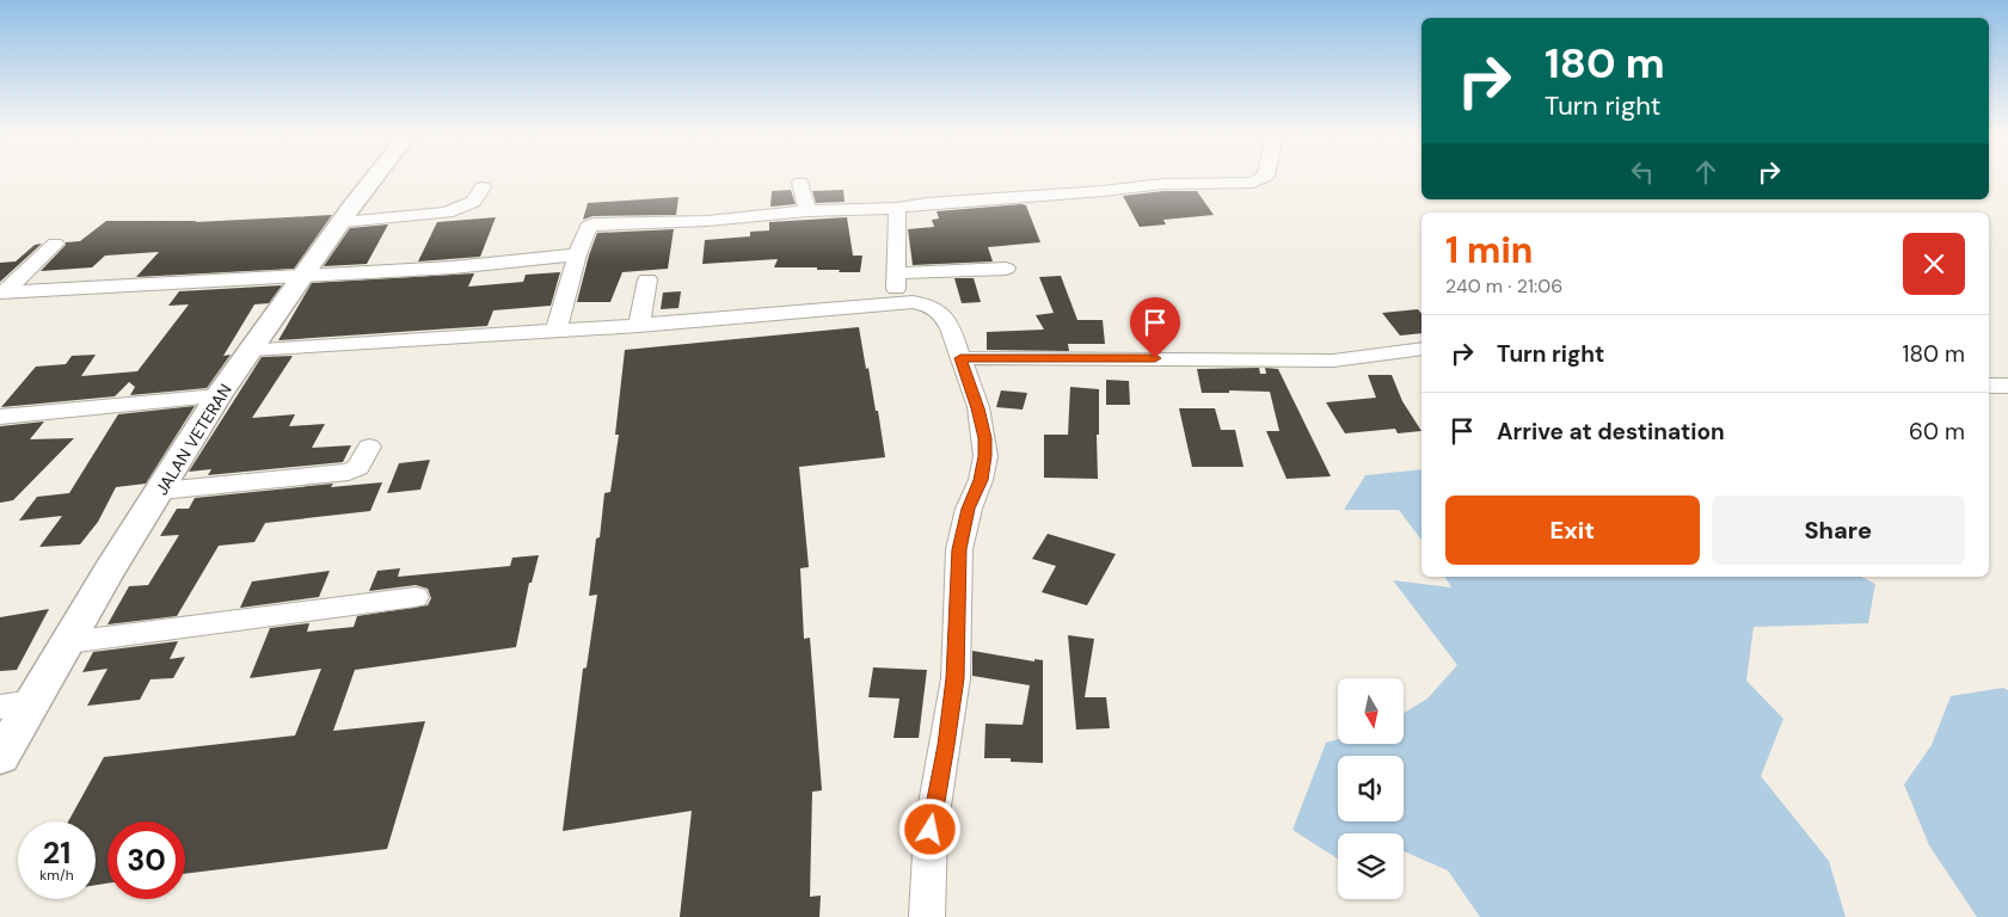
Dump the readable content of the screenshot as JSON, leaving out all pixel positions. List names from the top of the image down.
{
  "streets": {
    "main road": ["JALAN VETERAN"]
  },
  "north": "bottom",
  "page": {
    "turn": ["180 m", "Turn right"],
    "heading": ["1 min", "240 m · 21:06"],
    "list": [
      {
        "name": "Turn right",
        "value": "180 m"
      },
      {
        "name": "Arrive at destination",
        "value": "60 m"
      }
    ],
    "buttons": ["Exit", "Share"],
    "speed": "21 km/h",
    "limit": "30"
  }
}
